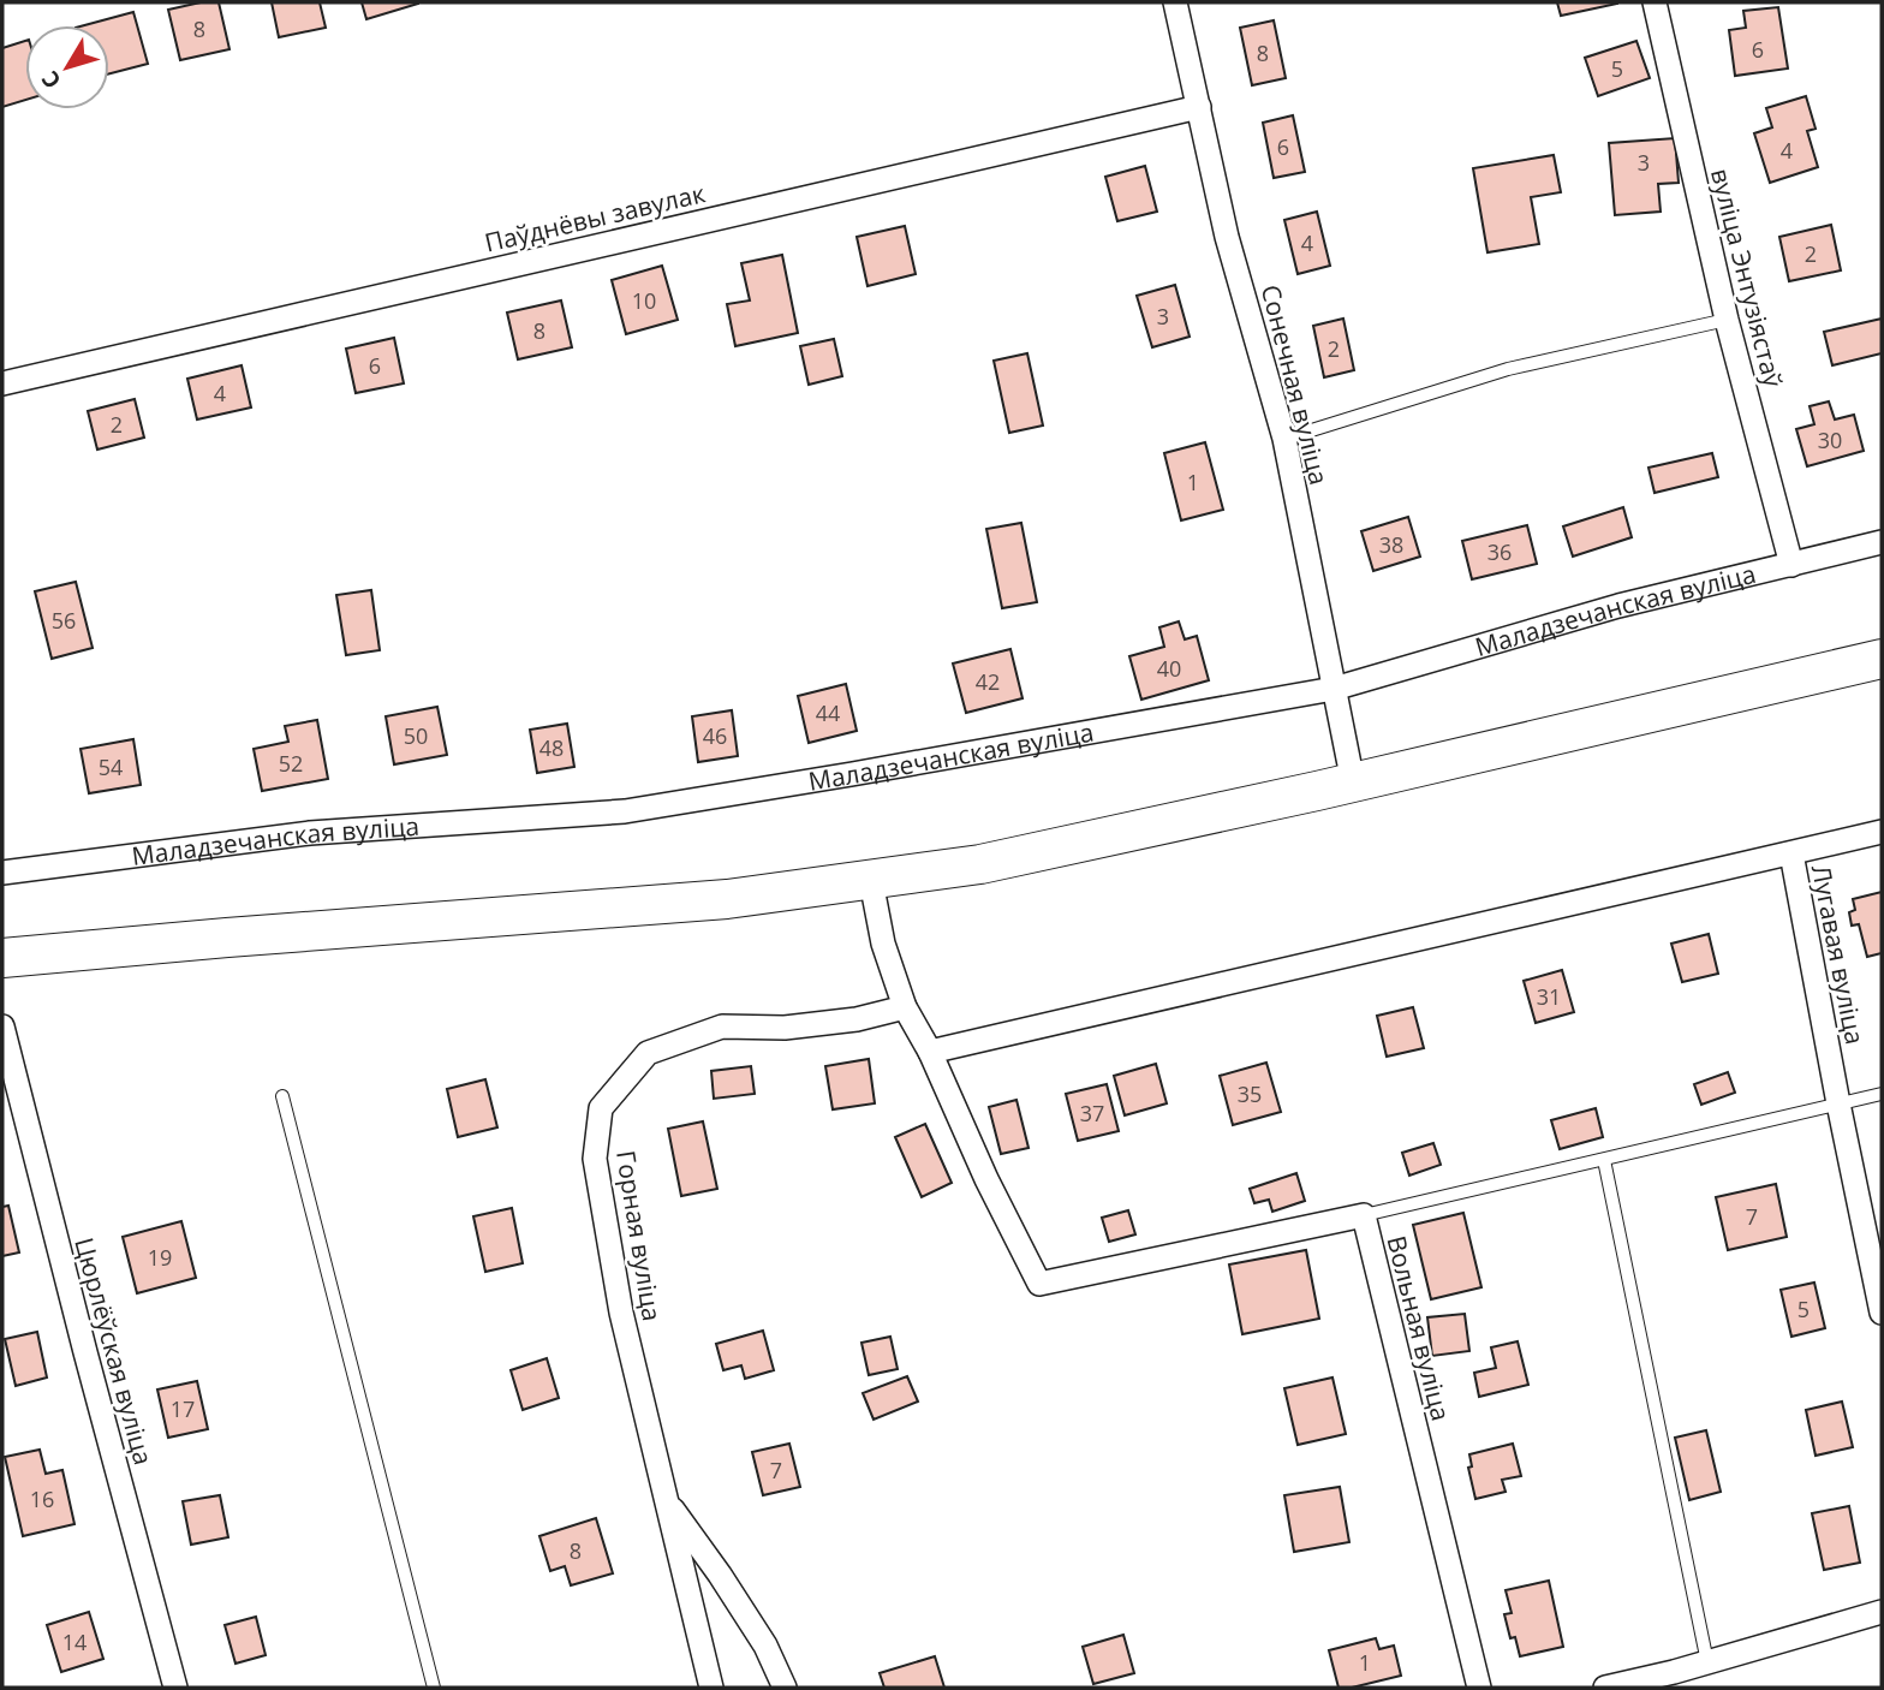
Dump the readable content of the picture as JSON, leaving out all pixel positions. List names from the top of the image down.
{
  "streets": {
    "street": [
      "Паўднёвы завулак",
      "вуліца Энтузіястаў",
      "Сонечная вуліца",
      "Маладзечанская вуліца",
      "Лугавая вуліца",
      "Горная вуліца",
      "Вольная вуліца",
      "Цюрлёўская вуліца"
    ]
  },
  "crossings": [
    ["Паўднёвы завулак", "Сонечная вуліца"],
    ["вуліца Энтузіястаў", "Маладзечанская вуліца"],
    ["Сонечная вуліца", "Маладзечанская вуліца"]
  ],
  "house_numbers": [
    "8",
    "6",
    "8",
    "5",
    "6",
    "4",
    "3",
    "4",
    "2",
    "10",
    "3",
    "8",
    "2",
    "6",
    "4",
    "2",
    "30",
    "1",
    "38",
    "36",
    "56",
    "40",
    "42",
    "44",
    "50",
    "46",
    "48",
    "52",
    "54",
    "31",
    "35",
    "37",
    "7",
    "19",
    "5",
    "17",
    "7",
    "16",
    "8",
    "14",
    "1"
  ],
  "north": "bottom left"
}
